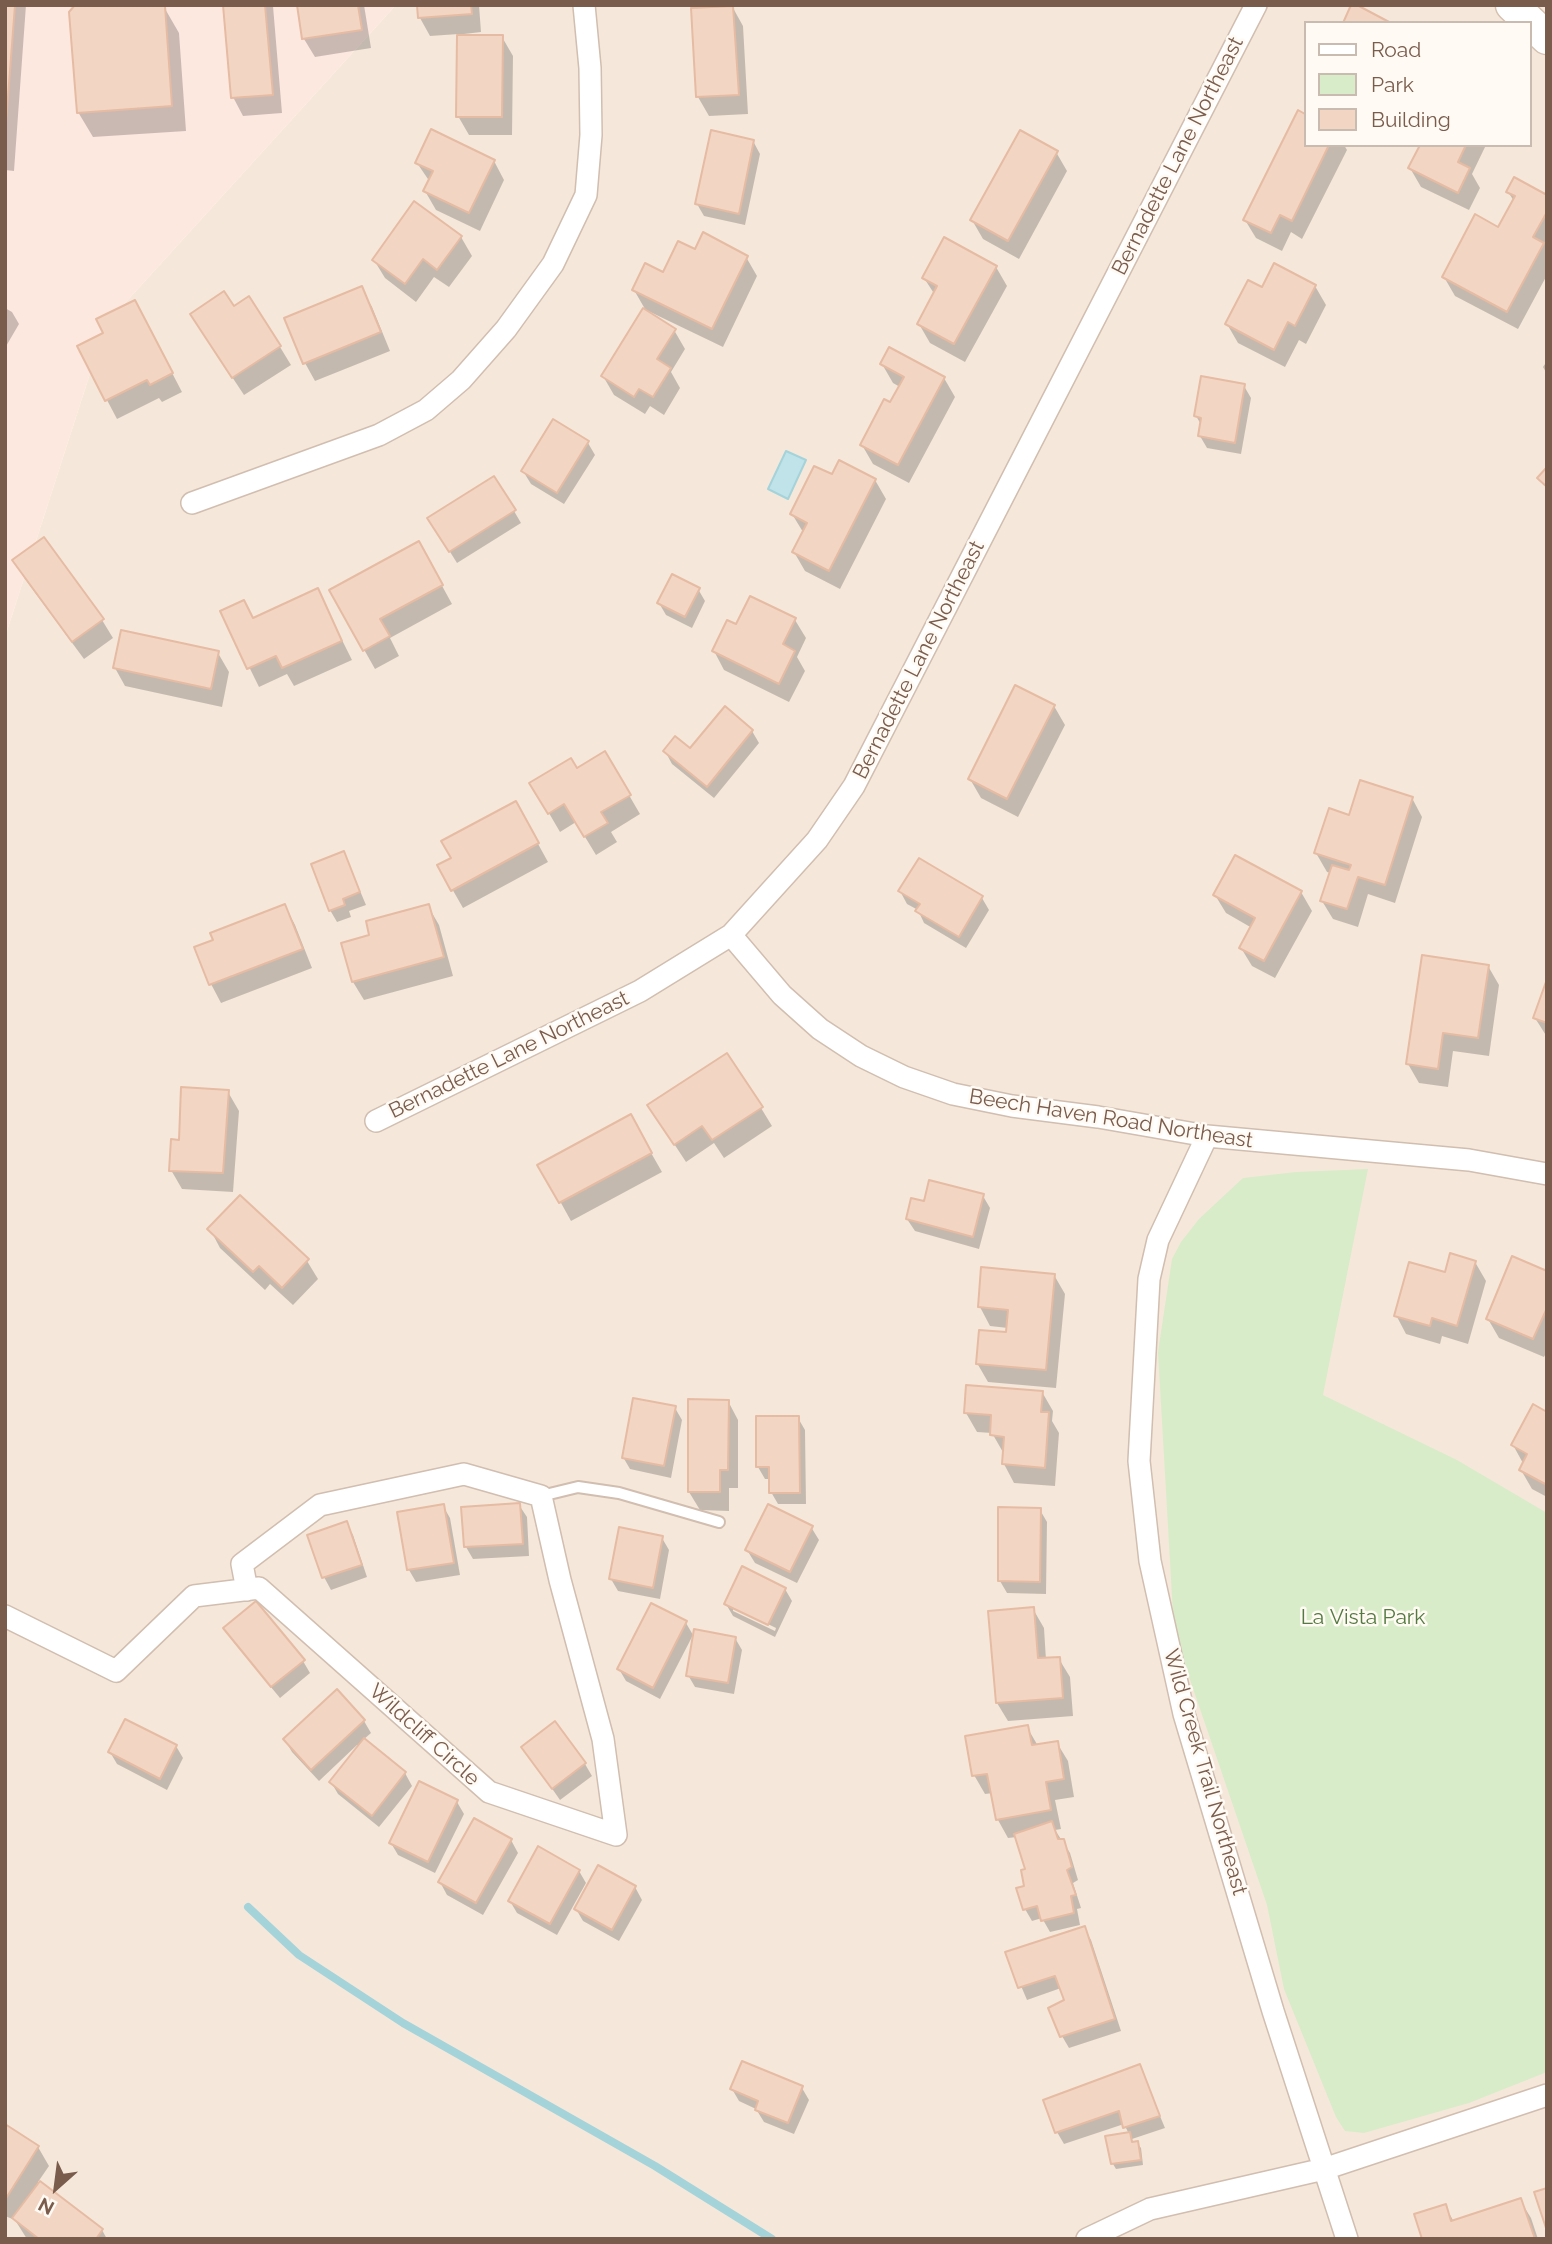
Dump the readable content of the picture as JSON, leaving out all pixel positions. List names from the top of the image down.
{
  "streets": {
    "street": [
      "Bernadette Lane Northeast",
      "Beech Haven Road Northeast",
      "Wildcliff Circle",
      "Wild Creek Trail Northeast"
    ]
  },
  "crossings": [
    ["Bernadette Lane Northeast", "Beech Haven Road Northeast"],
    ["Beech Haven Road Northeast", "Wild Creek Trail Northeast"]
  ],
  "parks": ["La Vista Park"],
  "legend": ["Road", "Park", "Building"],
  "north": "bottom left"
}
